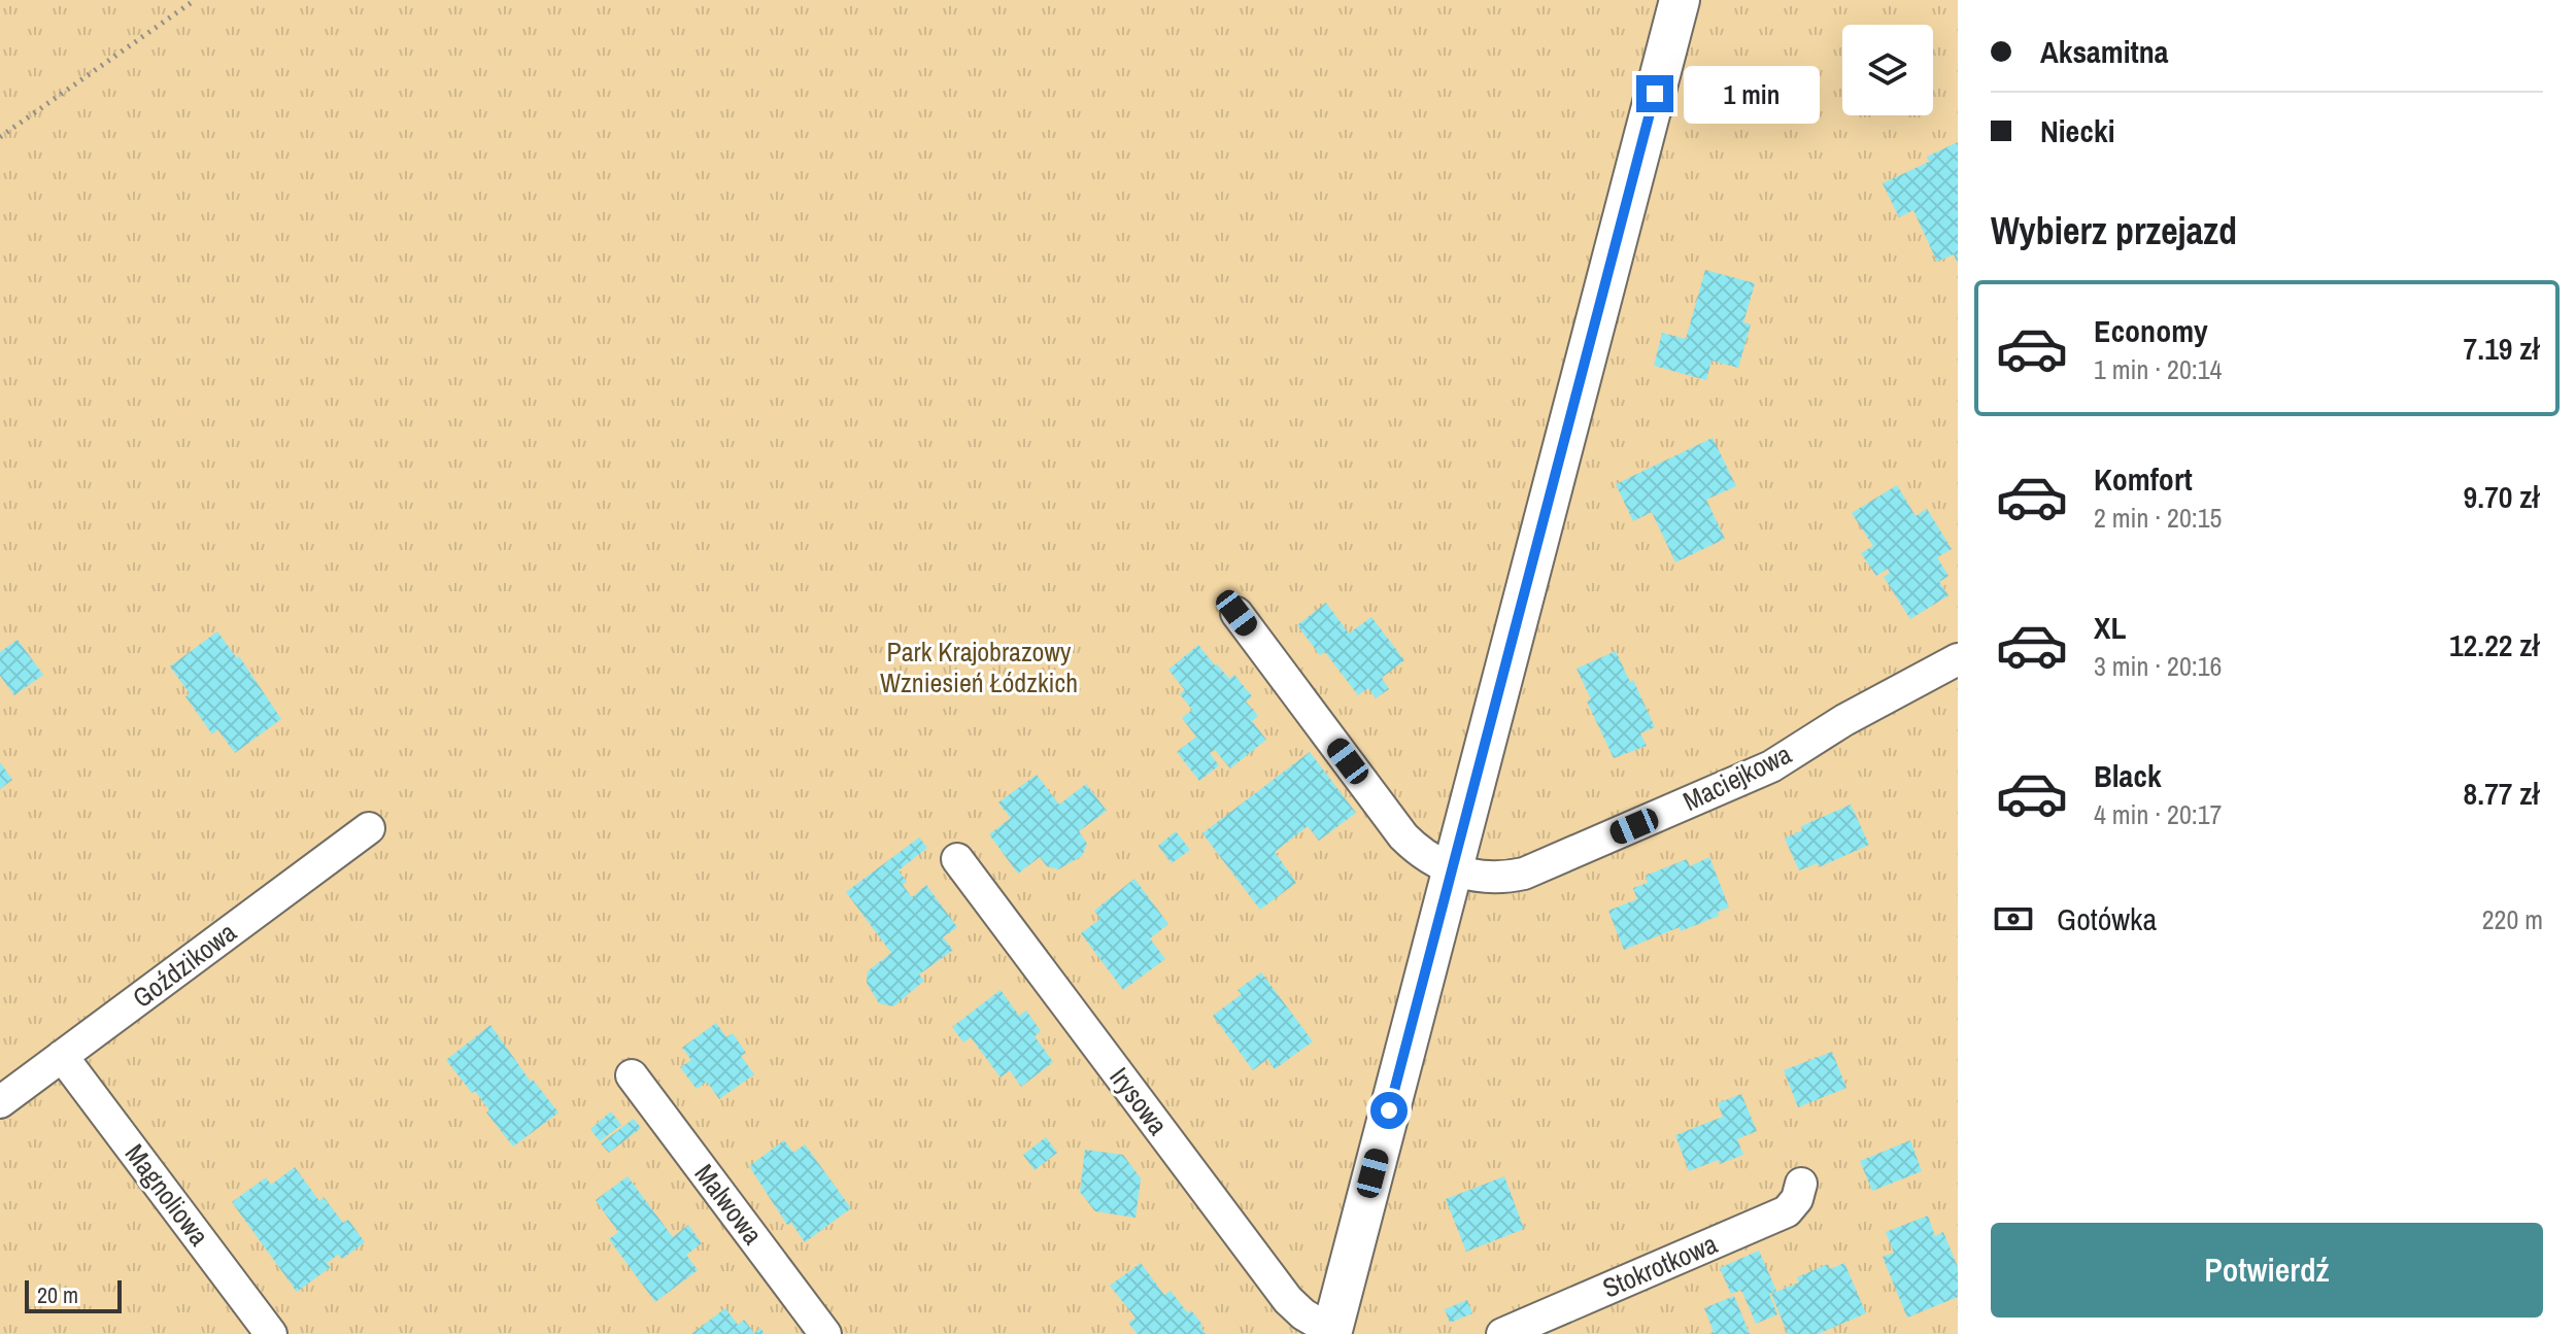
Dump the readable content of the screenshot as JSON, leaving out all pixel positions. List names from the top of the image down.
{
  "streets": {
    "street": [
      "Maciejkowa",
      "Goździkowa",
      "Irysowa",
      "Magnoliowa",
      "Malwowa",
      "Stokrotkowa"
    ]
  },
  "crossings": [
    ["Goździkowa", "Magnoliowa"]
  ],
  "parks": ["Park Krajobrazowy Wzniesień Łódzkich"],
  "scale_bar": "20 m",
  "page": {
    "banner": ["Aksamitna", "Niecki"],
    "bubble": "1 min",
    "heading": "Wybierz przejazd",
    "list": [
      {
        "name": "Economy",
        "note": "1 min · 20:14",
        "value": "7.19 zł"
      },
      {
        "name": "Komfort",
        "note": "2 min · 20:15",
        "value": "9.70 zł"
      },
      {
        "name": "XL",
        "note": "3 min · 20:16",
        "value": "12.22 zł"
      },
      {
        "name": "Black",
        "note": "4 min · 20:17",
        "value": "8.77 zł"
      }
    ],
    "pay": ["Gotówka", "220 m"],
    "buttons": "Potwierdź",
    "scale": "20 m"
  }
}
